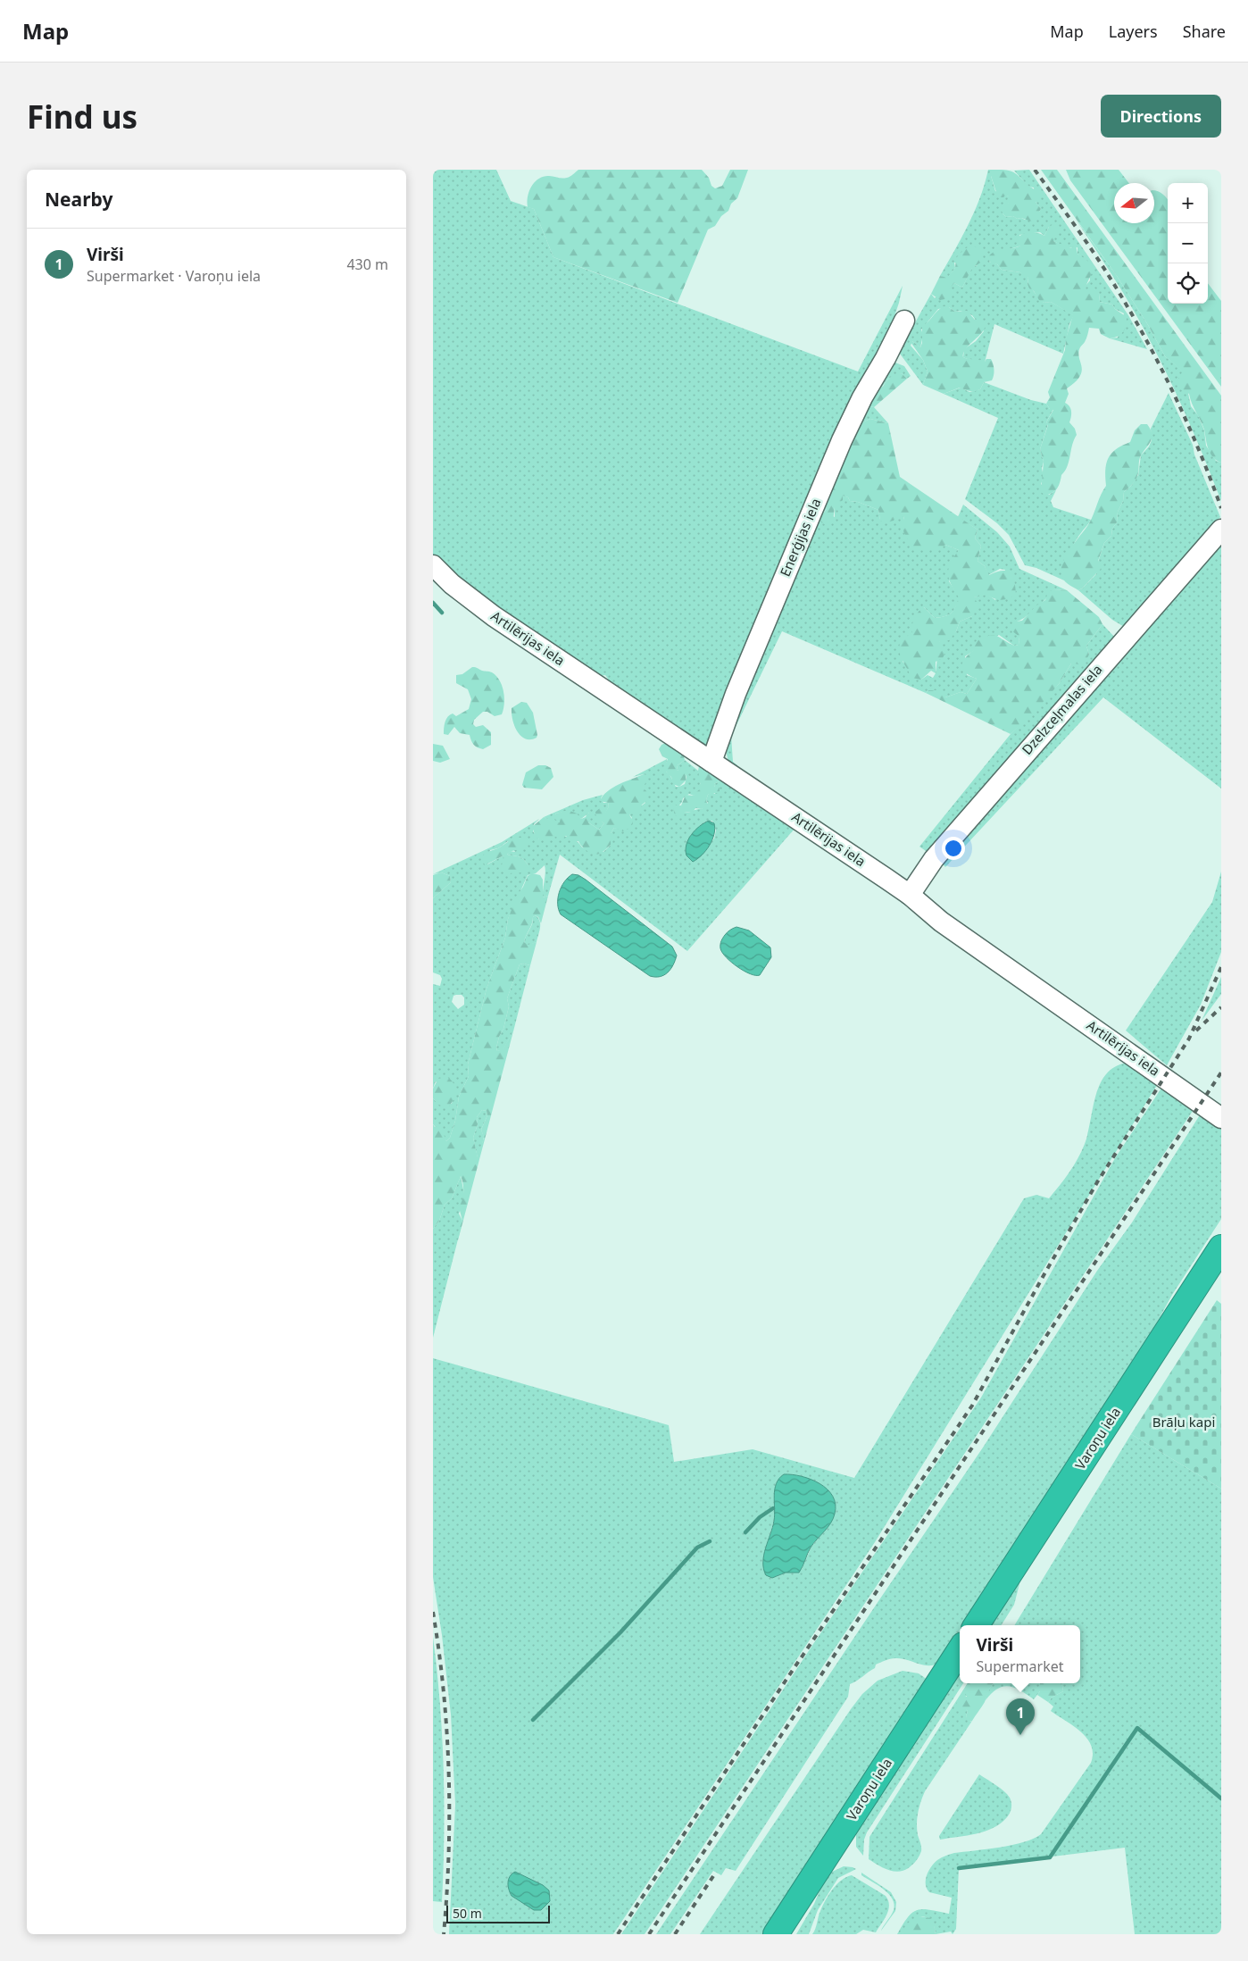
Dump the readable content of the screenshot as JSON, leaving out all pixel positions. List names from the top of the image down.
{
  "streets": {
    "highway": ["Varoņu iela"],
    "street": ["Enerģijas iela", "Artilērijas iela", "Dzelzceļmalas iela"]
  },
  "crossings": [
    ["Enerģijas iela", "Artilērijas iela"],
    ["Artilērijas iela", "Dzelzceļmalas iela"]
  ],
  "parks": ["Brāļu kapi"],
  "scale_bar": "50 m",
  "north": "left",
  "page": {
    "header": "Map",
    "nav": ["Map", "Layers", "Share"],
    "buttons": "Directions",
    "title": "Find us",
    "heading": "Nearby",
    "map_buttons": ["+", "−"],
    "list": [
      {
        "mark": "1",
        "name": "Virši",
        "note": "Supermarket · Varoņu iela",
        "value": "430 m"
      }
    ],
    "popup": ["Virši", "Supermarket"],
    "pins": "1",
    "scale": "50 m"
  }
}
